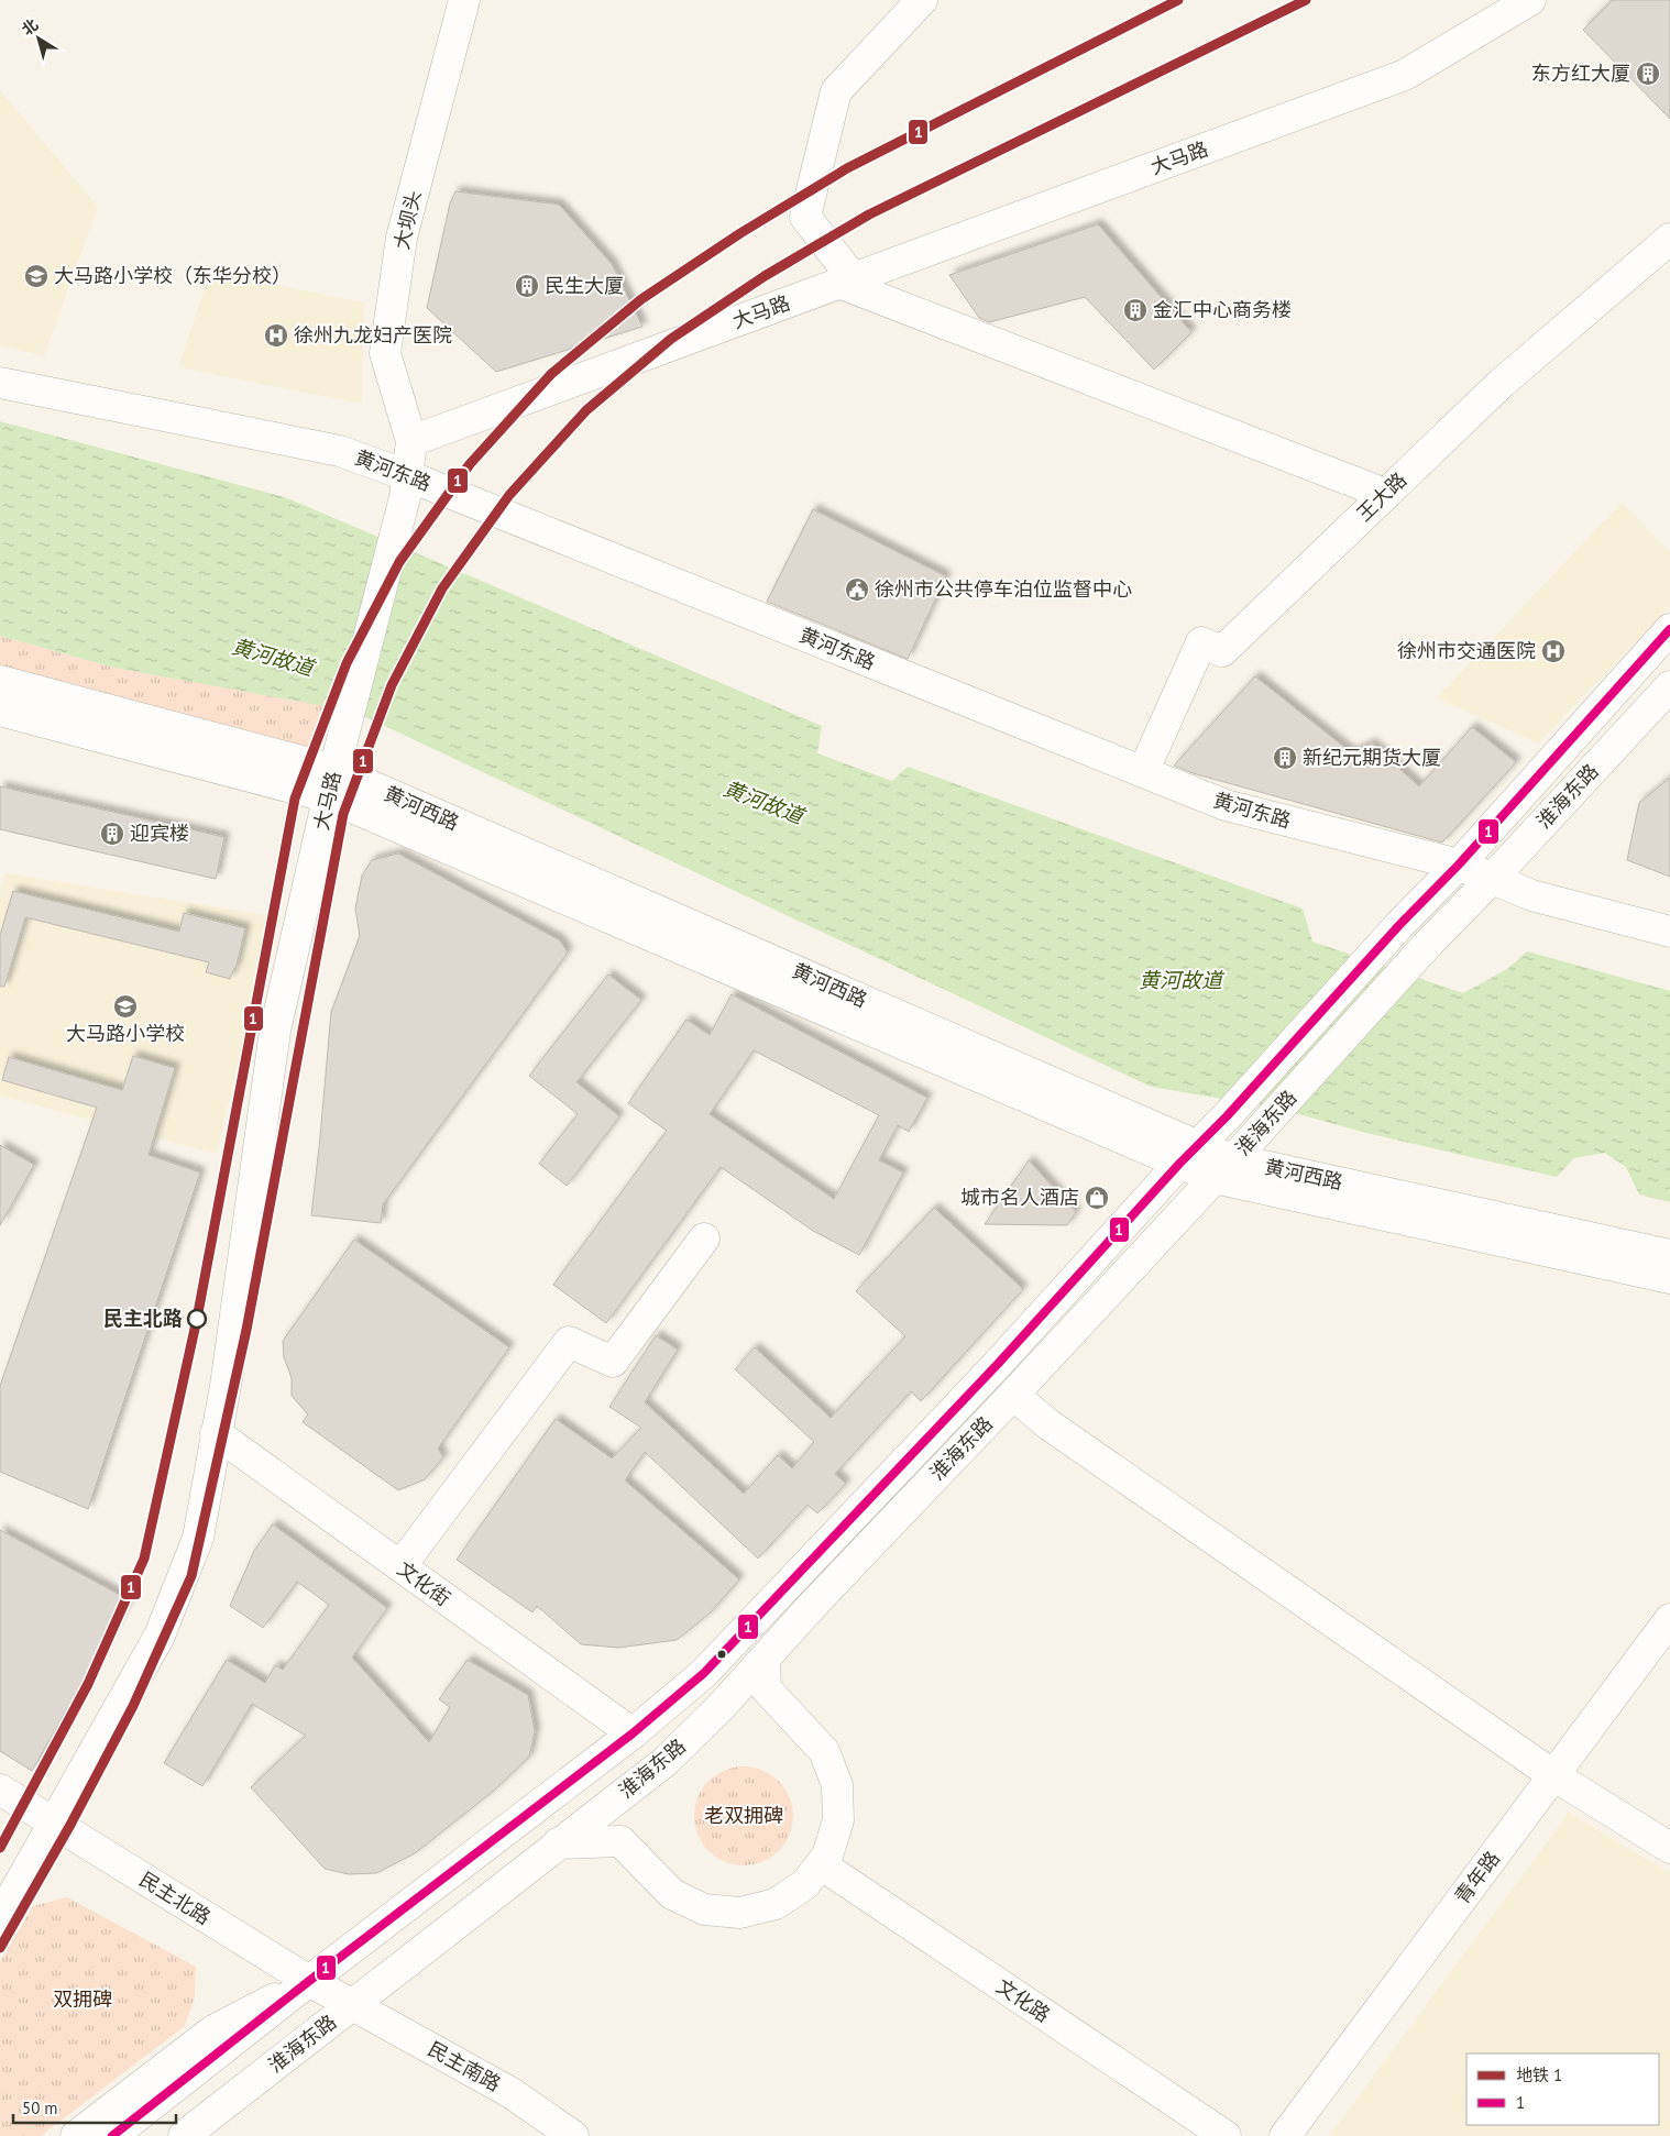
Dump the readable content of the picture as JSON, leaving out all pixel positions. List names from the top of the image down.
{
  "streets": {
    "street": [
      "大马路",
      "大坝头",
      "黄河东路",
      "王大路",
      "淮海东路",
      "黄河西路",
      "文化街",
      "青年路",
      "民主北路",
      "文化路",
      "民主南路"
    ]
  },
  "crossings": [
    ["大马路", "大坝头"],
    ["大马路", "黄河东路"],
    ["大马路", "黄河西路"],
    ["大马路", "文化街"],
    ["大马路", "民主北路"],
    ["黄河东路", "王大路"],
    ["黄河东路", "淮海东路"],
    ["淮海东路", "黄河西路"],
    ["淮海东路", "文化街"],
    ["淮海东路", "民主北路"],
    ["淮海东路", "民主南路"],
    ["民主北路", "民主南路"]
  ],
  "water": ["黄河故道"],
  "parks": ["老双拥碑", "双拥碑"],
  "places": {
    "building": [
      "东方红大厦",
      "民生大厦",
      "金汇中心商务楼",
      "新纪元期货大厦",
      "迎宾楼"
    ],
    "school or university": ["大马路小学校（东华分校）", "大马路小学校"],
    "hospital": ["徐州九龙妇产医院", "徐州市交通医院"],
    "public building": ["徐州市公共停车泊位监督中心"],
    "shop": ["城市名人酒店"],
    "other": ["民主北路"]
  },
  "lines": ["metro line 1", "transit line 1"],
  "legend": ["地铁 1", "1"],
  "scale_bar": "50 m",
  "north": "top left"
}
